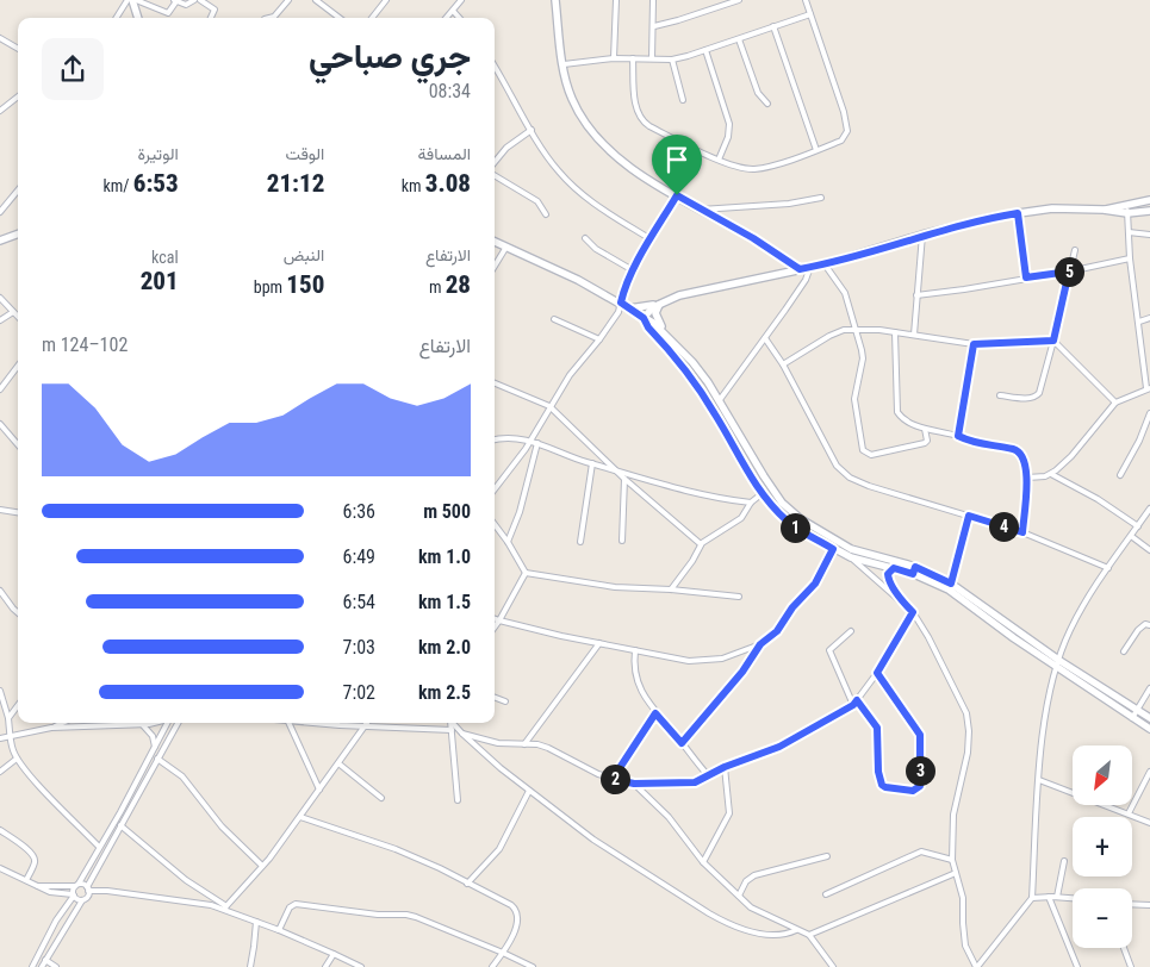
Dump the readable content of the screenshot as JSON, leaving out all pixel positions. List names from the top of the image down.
{
  "north": "bottom left",
  "page": {
    "heading": ["جري صباحي", "08:34"],
    "stats": [
      ["المسافة", "3.08 km"],
      ["الوقت", "21:12"],
      ["الوتيرة", "6:53 /km"],
      ["الارتفاع", "28 m"],
      ["النبض", "150 bpm"],
      ["kcal", "201"]
    ],
    "pins": [
      "5",
      "4",
      "1",
      "3",
      "2"
    ],
    "chart": ["الارتفاع", "102–124 m"],
    "list": [
      {
        "name": "500 m",
        "note": "6:36"
      },
      {
        "name": "1.0 km",
        "note": "6:49"
      },
      {
        "name": "1.5 km",
        "note": "6:54"
      },
      {
        "name": "2.0 km",
        "note": "7:03"
      },
      {
        "name": "2.5 km",
        "note": "7:02"
      }
    ],
    "map_buttons": ["+", "−"]
  }
}
